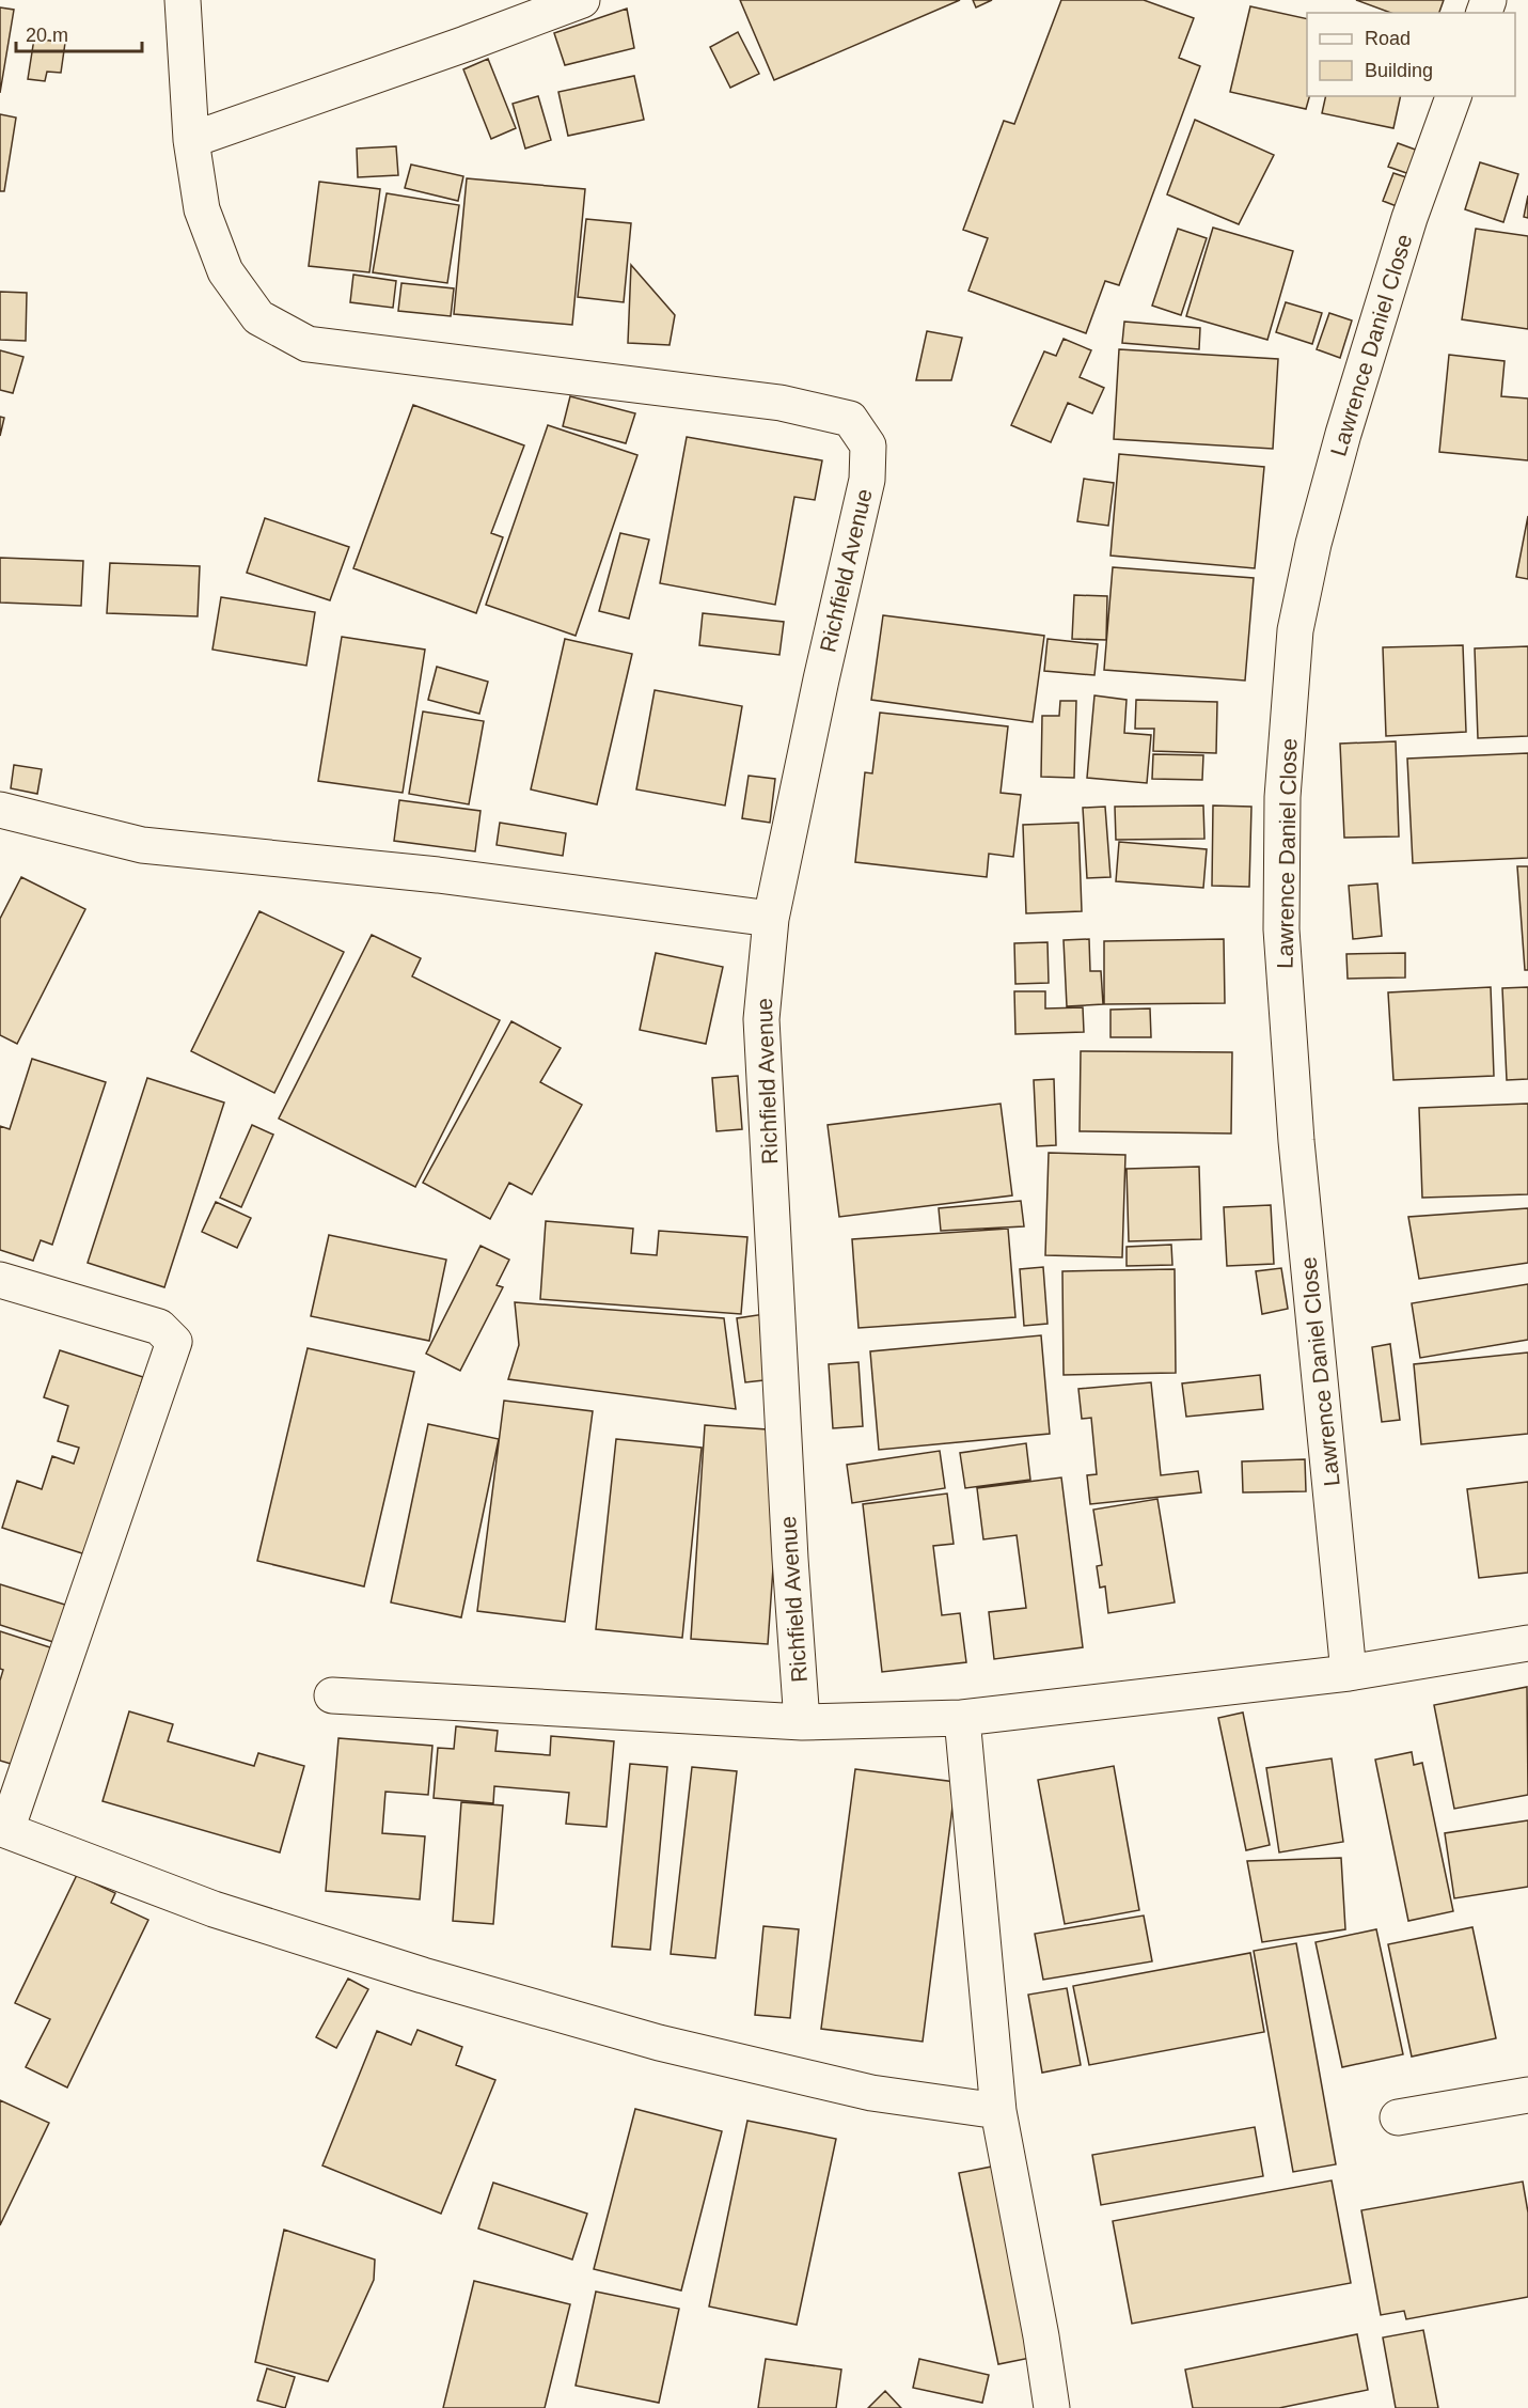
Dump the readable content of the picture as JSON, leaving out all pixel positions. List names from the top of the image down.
{
  "streets": {
    "street": ["Lawrence Daniel Close", "Richfield Avenue"]
  },
  "legend": ["Road", "Building"],
  "scale_bar": "20 m"
}
